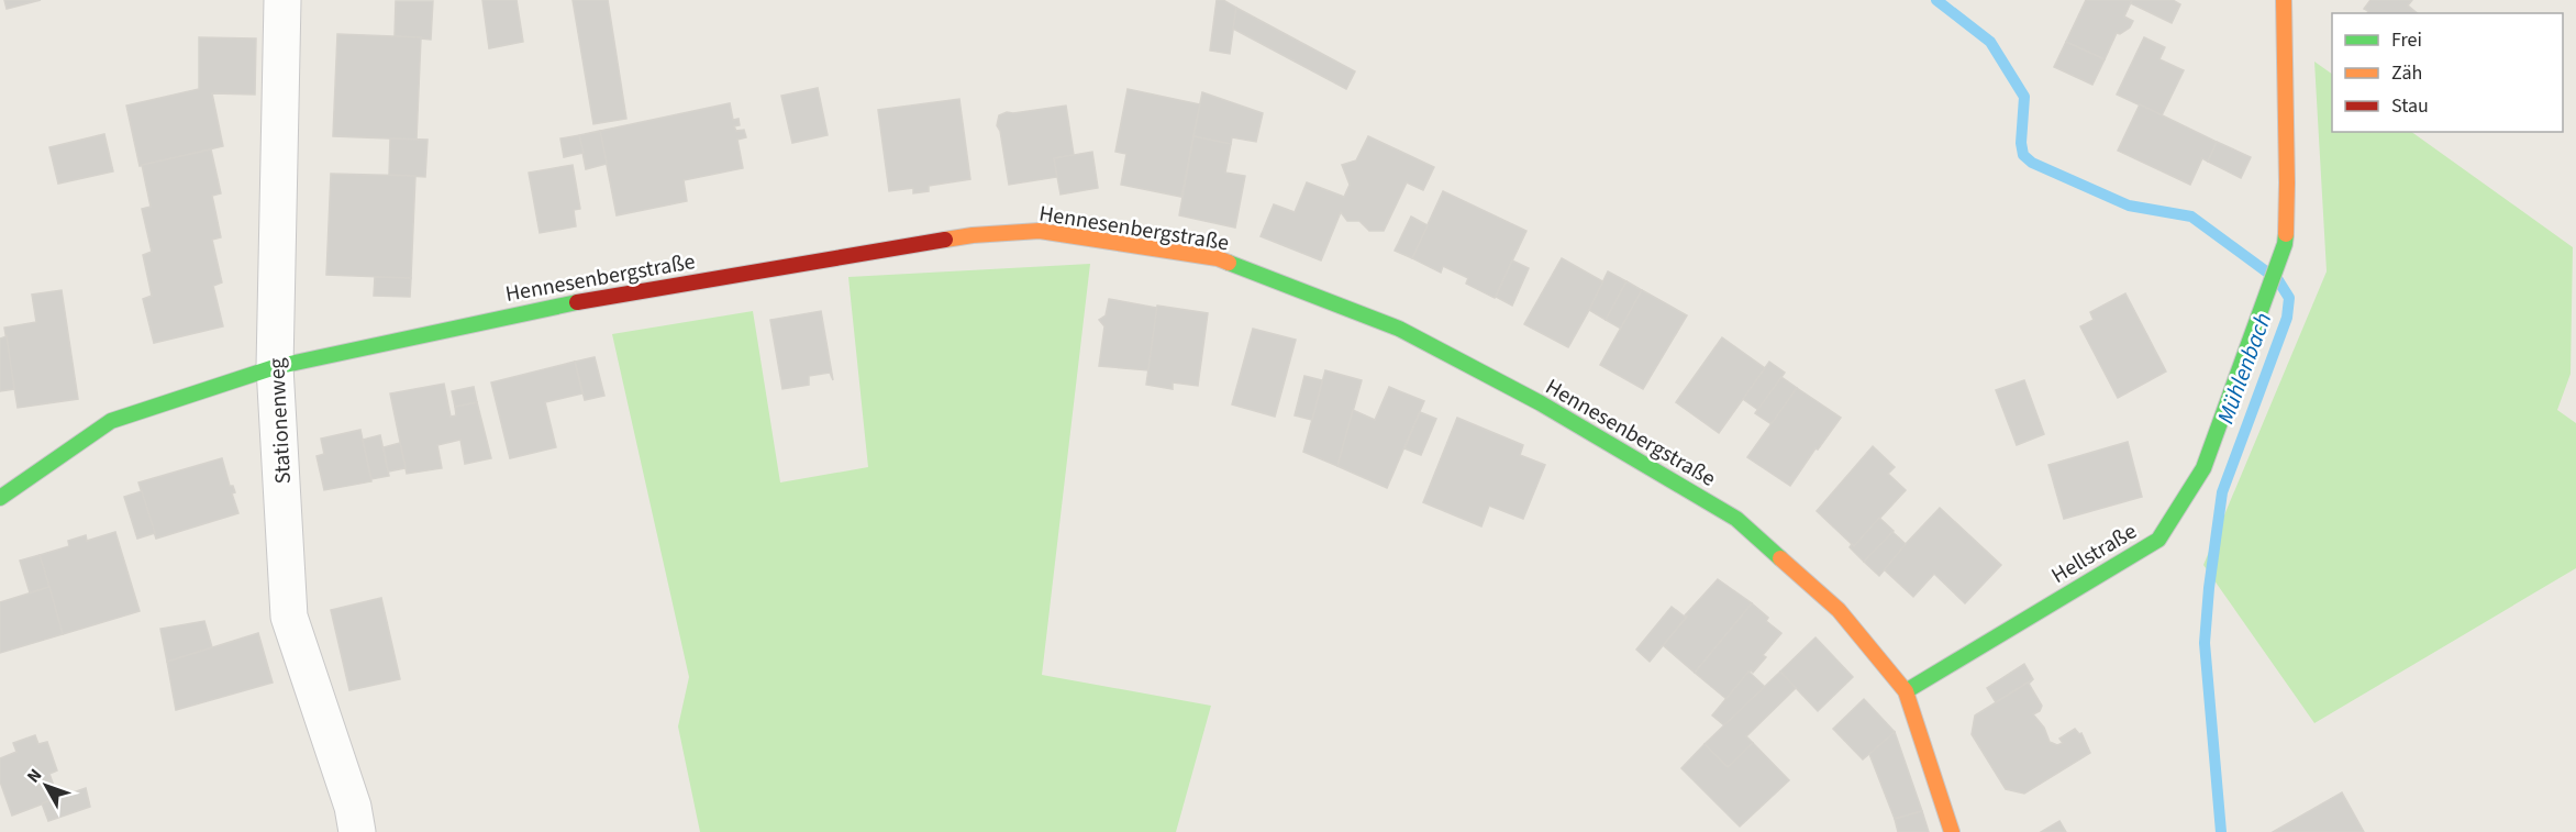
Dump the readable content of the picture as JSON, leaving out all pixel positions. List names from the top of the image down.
{
  "streets": {
    "street": ["Hennesenbergstraße", "Stationenweg", "Hellstraße"]
  },
  "crossings": [
    ["Hennesenbergstraße", "Stationenweg"],
    ["Hennesenbergstraße", "Hellstraße"]
  ],
  "water": ["Mühlenbach"],
  "legend": ["Frei", "Zäh", "Stau"],
  "north": "top left"
}
